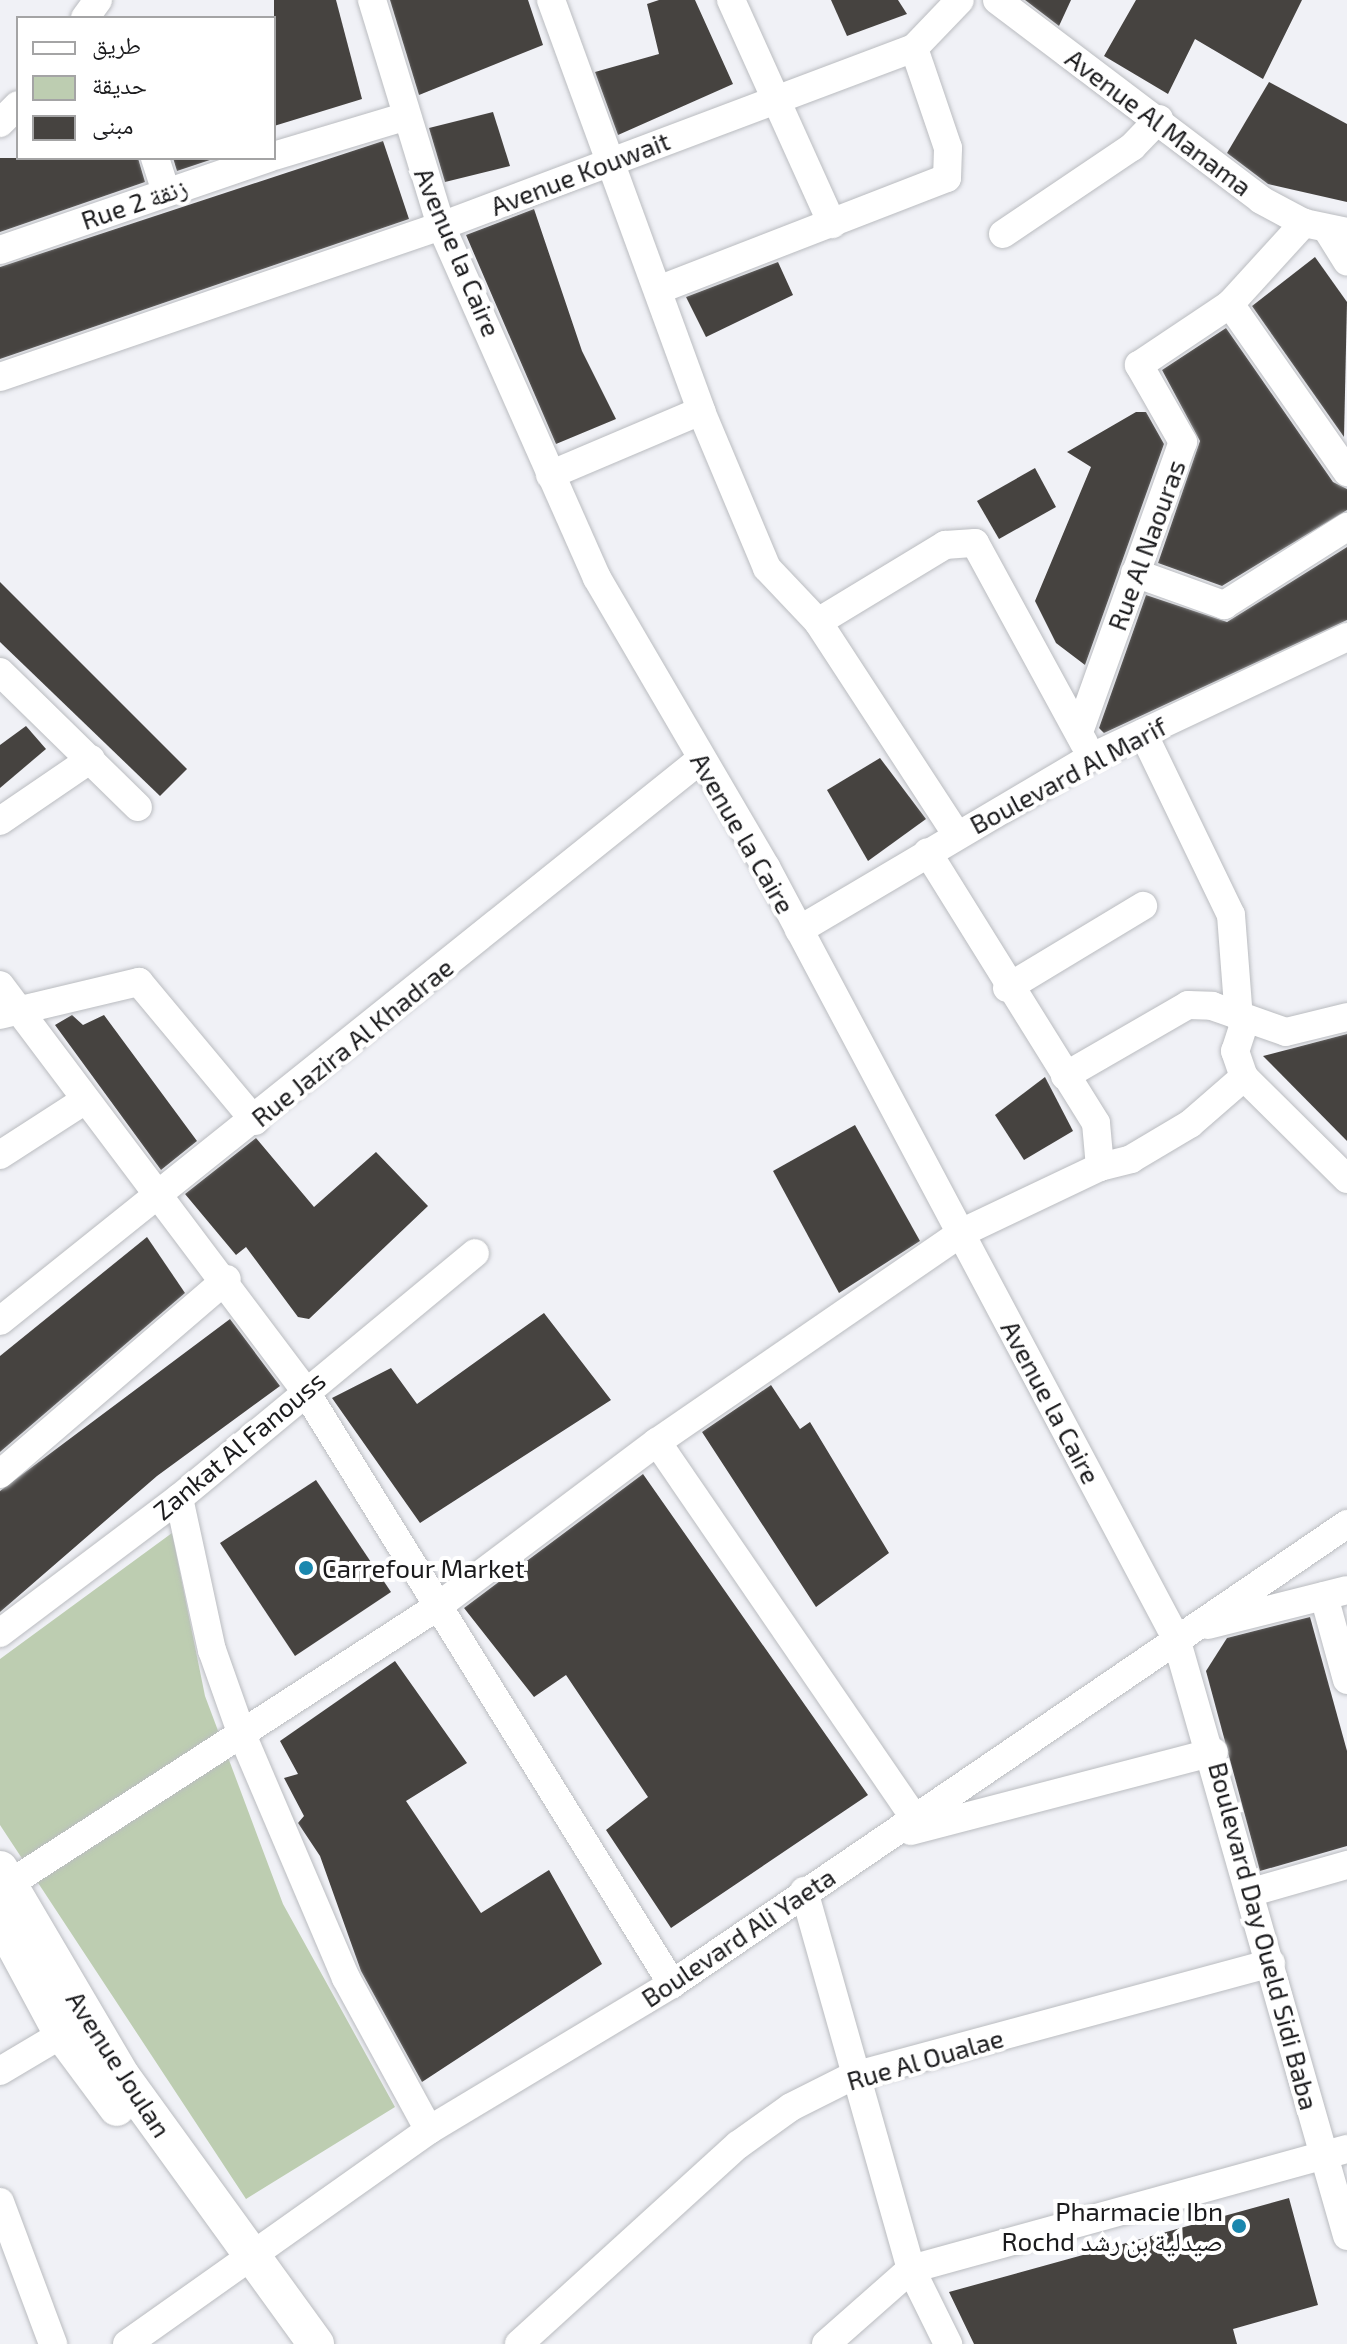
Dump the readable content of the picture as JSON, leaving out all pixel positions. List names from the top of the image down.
{
  "streets": {
    "street": [
      "Avenue Al Manama",
      "Avenue Kouwait",
      "Rue 2 زنقة",
      "Avenue la Caire",
      "Rue Al Naouras",
      "Boulevard Al Marif",
      "Rue Jazira Al Khadrae",
      "Zankat Al Fanouss",
      "Boulevard Day Oueld Sidi Baba",
      "Boulevard Ali Yaeta",
      "Rue Al Oualae",
      "Avenue Joulan"
    ]
  },
  "crossings": [
    ["Avenue Kouwait", "Avenue la Caire"],
    ["Avenue la Caire", "Boulevard Al Marif"],
    ["Avenue la Caire", "Rue Jazira Al Khadrae"],
    ["Avenue la Caire", "Boulevard Day Oueld Sidi Baba"],
    ["Avenue la Caire", "Boulevard Ali Yaeta"],
    ["Rue Al Naouras", "Boulevard Al Marif"],
    ["Boulevard Day Oueld Sidi Baba", "Boulevard Ali Yaeta"],
    ["Boulevard Day Oueld Sidi Baba", "Rue Al Oualae"],
    ["Boulevard Ali Yaeta", "Avenue Joulan"]
  ],
  "places": ["Carrefour Market", "Pharmacie Ibn Rochd صيدلية بن رشد"],
  "legend": ["طريق", "حديقة", "مبنى"]
}
